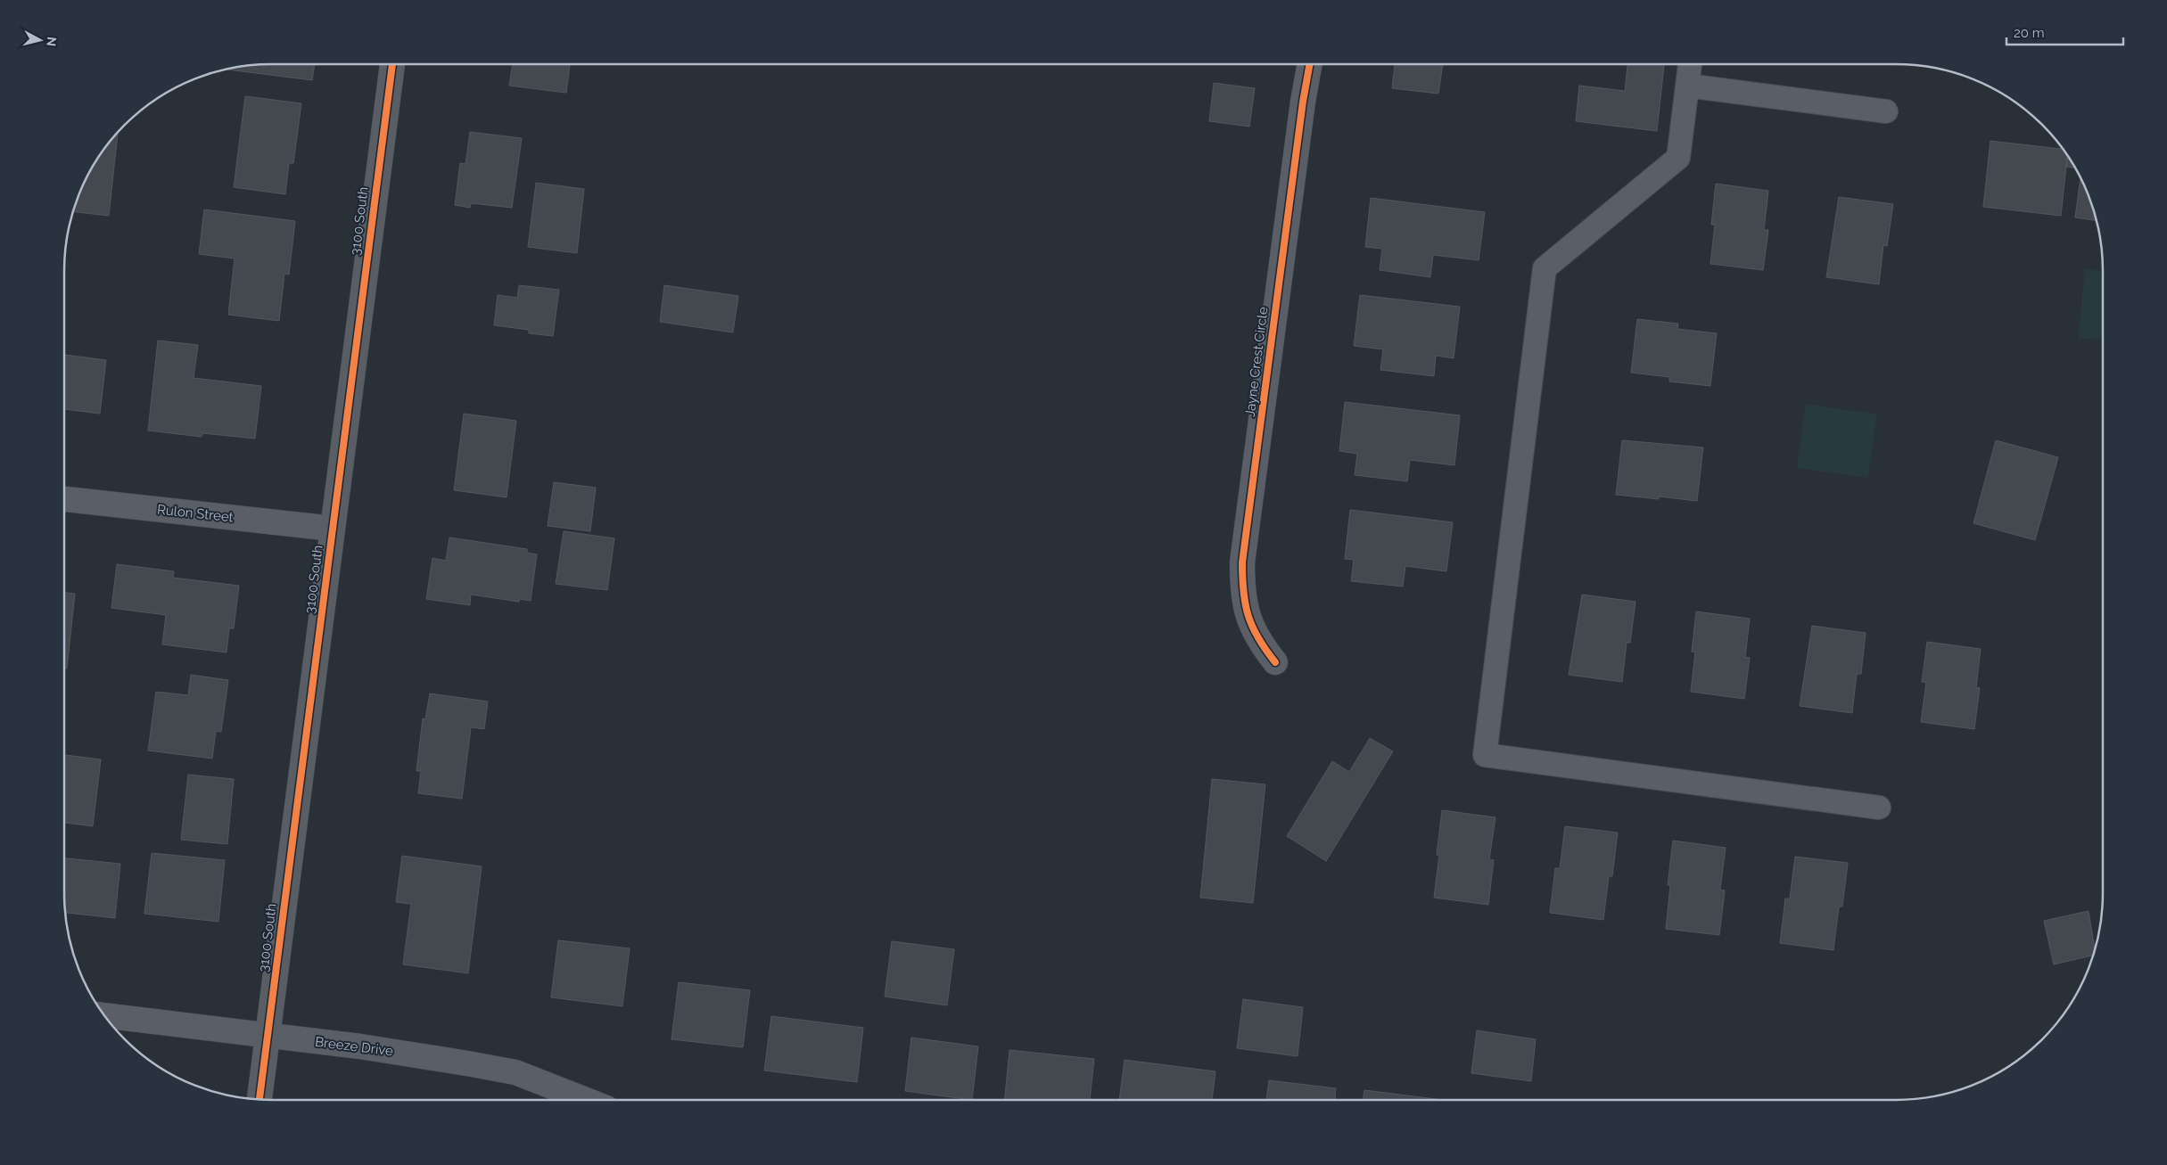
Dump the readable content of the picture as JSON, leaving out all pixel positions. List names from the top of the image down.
{
  "streets": {
    "street": [
      "3100 South",
      "Jayne Crest Circle",
      "Rulon Street",
      "Breeze Drive"
    ]
  },
  "crossings": [
    ["3100 South", "Rulon Street"],
    ["3100 South", "Breeze Drive"]
  ],
  "scale_bar": "20 m",
  "north": "right"
}
